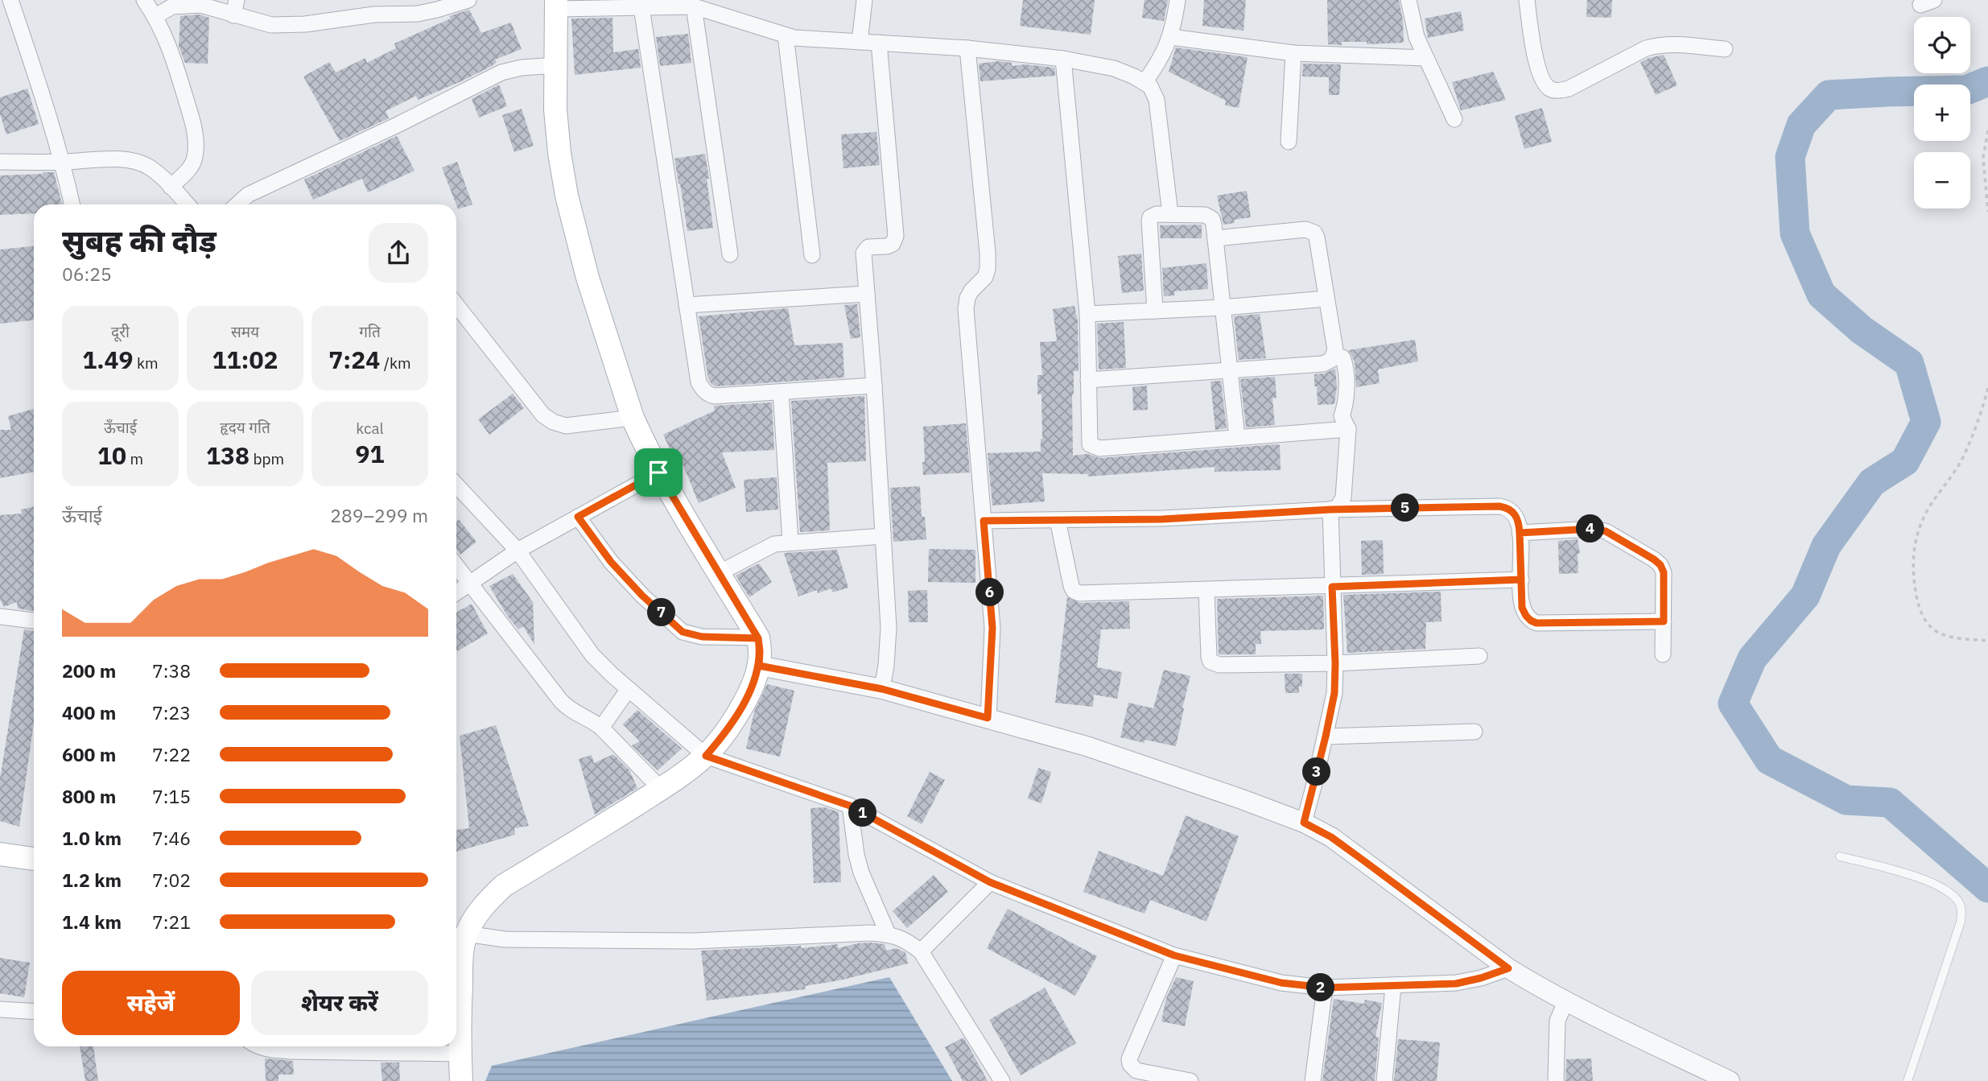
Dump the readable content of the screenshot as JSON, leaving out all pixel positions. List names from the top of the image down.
{
  "page": {
    "map_buttons": ["+", "−"],
    "heading": ["सुबह की दौड़", "06:25"],
    "stats": [
      ["दूरी", "1.49 km"],
      ["समय", "11:02"],
      ["गति", "7:24 /km"],
      ["ऊँचाई", "10 m"],
      ["हृदय गति", "138 bpm"],
      ["kcal", "91"]
    ],
    "chart": ["ऊँचाई", "289–299 m"],
    "pins": [
      "5",
      "4",
      "6",
      "7",
      "3",
      "1",
      "2"
    ],
    "list": [
      {
        "name": "200 m",
        "note": "7:38"
      },
      {
        "name": "400 m",
        "note": "7:23"
      },
      {
        "name": "600 m",
        "note": "7:22"
      },
      {
        "name": "800 m",
        "note": "7:15"
      },
      {
        "name": "1.0 km",
        "note": "7:46"
      },
      {
        "name": "1.2 km",
        "note": "7:02"
      },
      {
        "name": "1.4 km",
        "note": "7:21"
      }
    ],
    "buttons": ["सहेजें", "शेयर करें"]
  }
}
